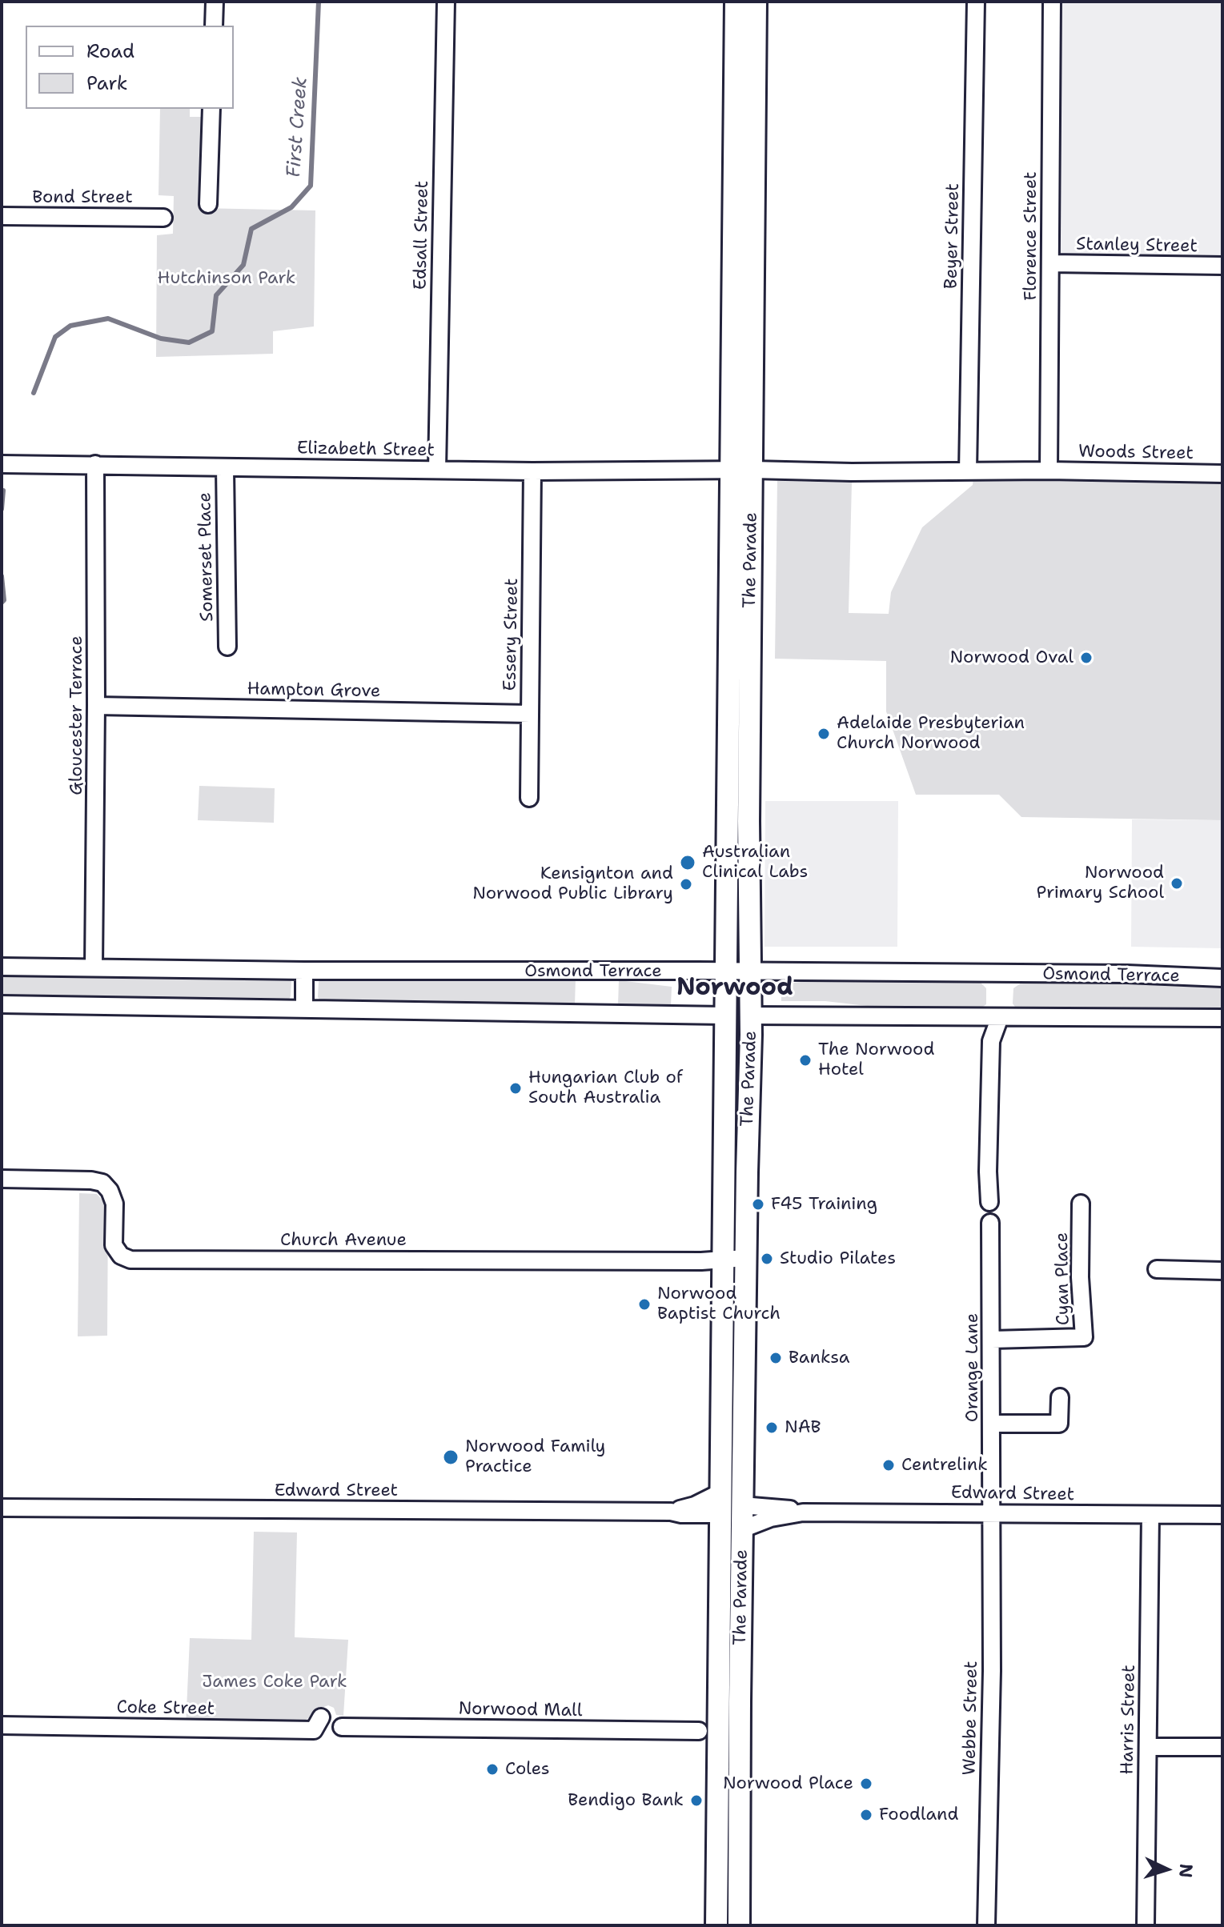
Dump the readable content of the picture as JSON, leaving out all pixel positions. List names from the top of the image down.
{
  "streets": {
    "main road": ["The Parade"],
    "street": [
      "Bond Street",
      "Edsall Street",
      "Beyer Street",
      "Florence Street",
      "Stanley Street",
      "Elizabeth Street",
      "Woods Street",
      "Somerset Place",
      "Essery Street",
      "Hampton Grove",
      "Gloucester Terrace",
      "Osmond Terrace",
      "Church Avenue",
      "Cyan Place",
      "Orange Lane",
      "Edward Street",
      "Coke Street",
      "Norwood Mall",
      "Webbe Street",
      "Harris Street"
    ]
  },
  "crossings": [
    ["Edsall Street", "Elizabeth Street"],
    ["Beyer Street", "Elizabeth Street"],
    ["Beyer Street", "Woods Street"],
    ["Florence Street", "Stanley Street"],
    ["Florence Street", "Woods Street"],
    ["Elizabeth Street", "Woods Street"],
    ["Elizabeth Street", "Somerset Place"],
    ["Elizabeth Street", "The Parade"],
    ["Elizabeth Street", "Essery Street"],
    ["Elizabeth Street", "Gloucester Terrace"],
    ["The Parade", "Osmond Terrace"],
    ["The Parade", "Church Avenue"],
    ["The Parade", "Edward Street"],
    ["Essery Street", "Hampton Grove"],
    ["Hampton Grove", "Gloucester Terrace"],
    ["Gloucester Terrace", "Osmond Terrace"],
    ["Cyan Place", "Orange Lane"],
    ["Orange Lane", "Edward Street"],
    ["Orange Lane", "Webbe Street"],
    ["Edward Street", "Webbe Street"],
    ["Edward Street", "Harris Street"]
  ],
  "districts": ["Norwood"],
  "water": ["First Creek"],
  "parks": ["Hutchinson Park", "James Coke Park"],
  "places": [
    "Norwood Oval",
    "Adelaide Presbyterian Church Norwood",
    "Australian Clinical Labs",
    "Norwood Primary School",
    "Kensignton and Norwood Public Library",
    "The Norwood Hotel",
    "Hungarian Club of South Australia",
    "F45 Training",
    "Studio Pilates",
    "Norwood Baptist Church",
    "Banksa",
    "NAB",
    "Norwood Family Practice",
    "Centrelink",
    "Coles",
    "Norwood Place",
    "Bendigo Bank",
    "Foodland"
  ],
  "legend": ["Road", "Park"],
  "north": "right"
}
